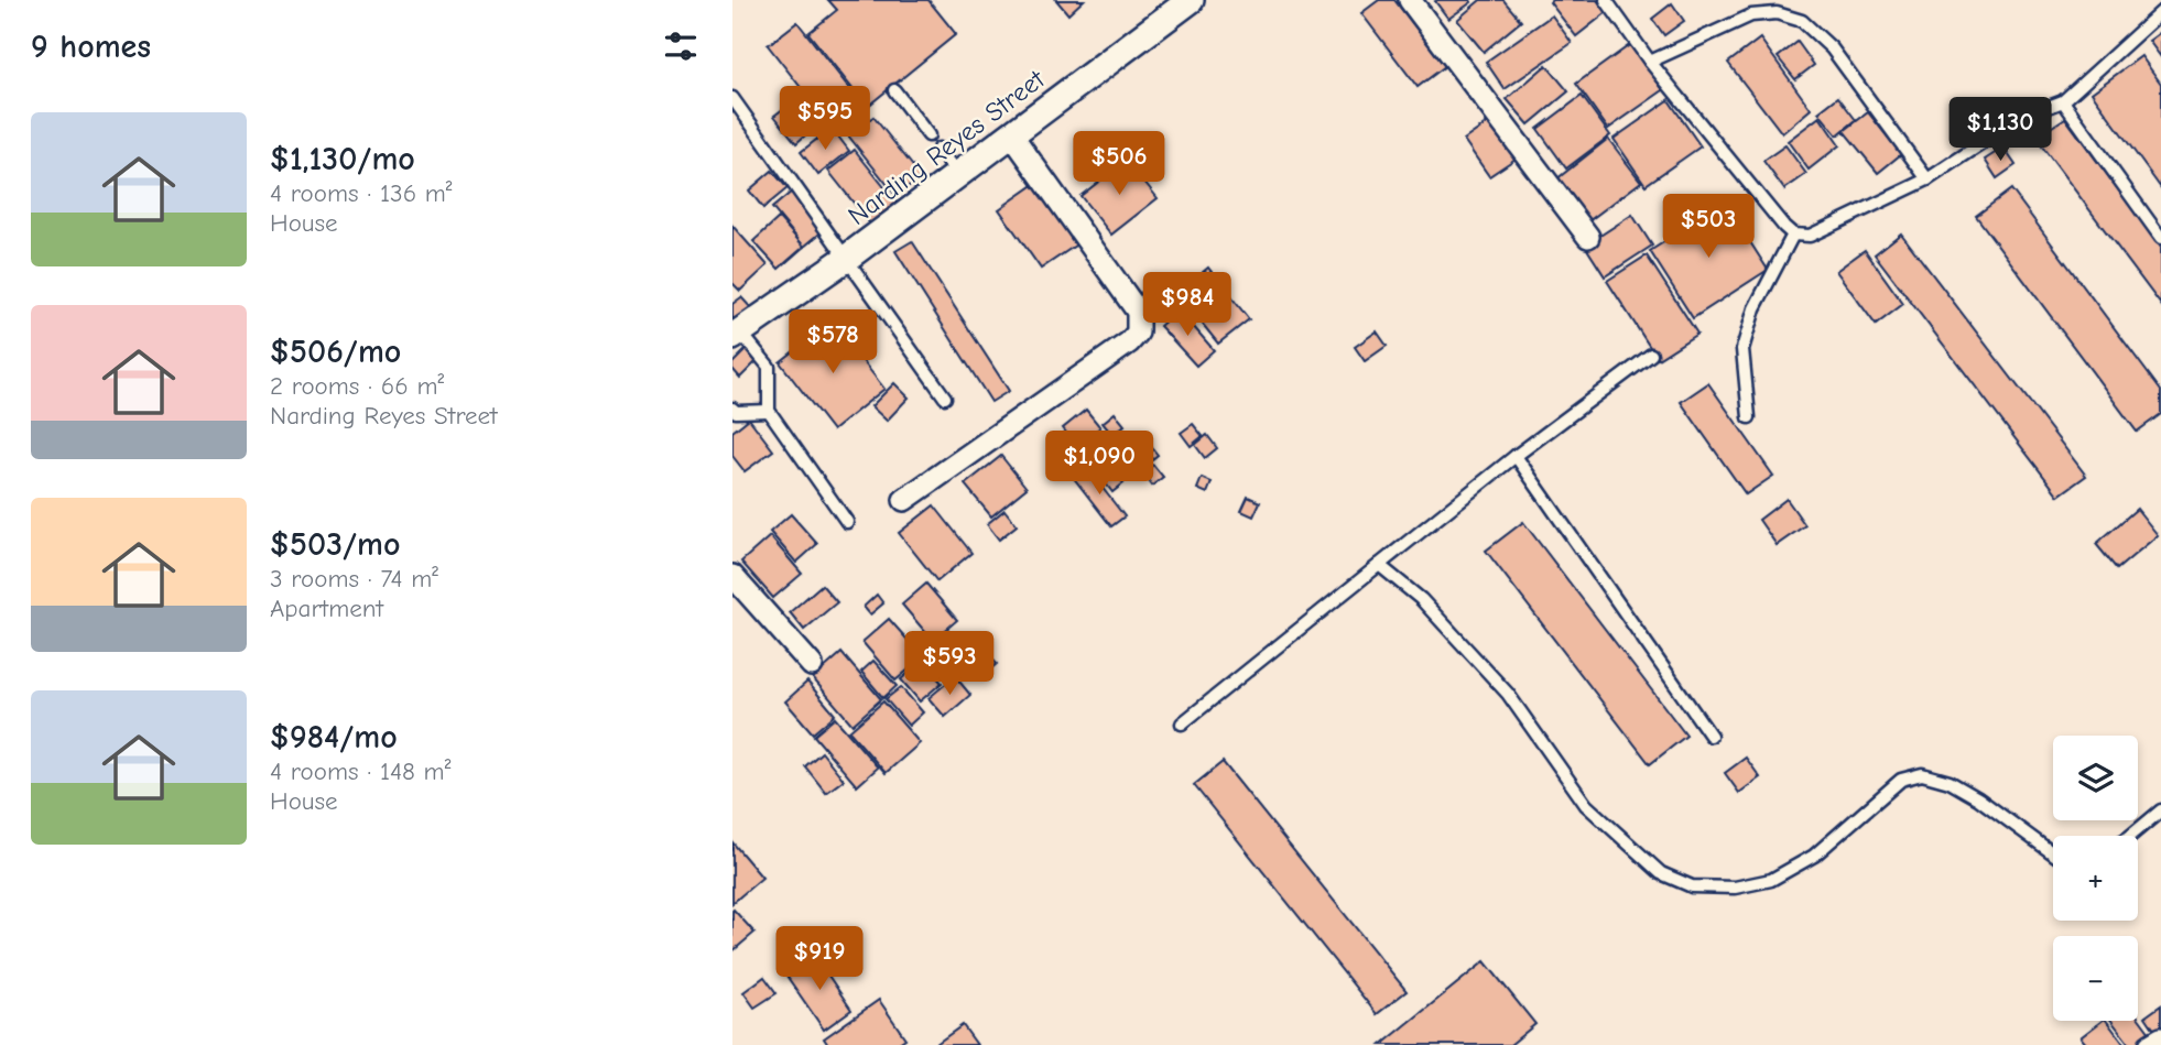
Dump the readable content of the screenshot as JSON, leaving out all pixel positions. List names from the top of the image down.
{
  "streets": {
    "street": ["Narding Reyes Street"]
  },
  "page": {
    "heading": "9 homes",
    "price": [
      "$595",
      "$1,130",
      "$506",
      "$503",
      "$984",
      "$578",
      "$1,090",
      "$593",
      "$919"
    ],
    "list": [
      {
        "name": "$1,130/mo",
        "note": "4 rooms · 136 m² · House"
      },
      {
        "name": "$506/mo",
        "note": "2 rooms · 66 m² · Narding Reyes Street"
      },
      {
        "name": "$503/mo",
        "note": "3 rooms · 74 m² · Apartment"
      },
      {
        "name": "$984/mo",
        "note": "4 rooms · 148 m² · House"
      }
    ],
    "map_buttons": ["+", "−"]
  }
}
